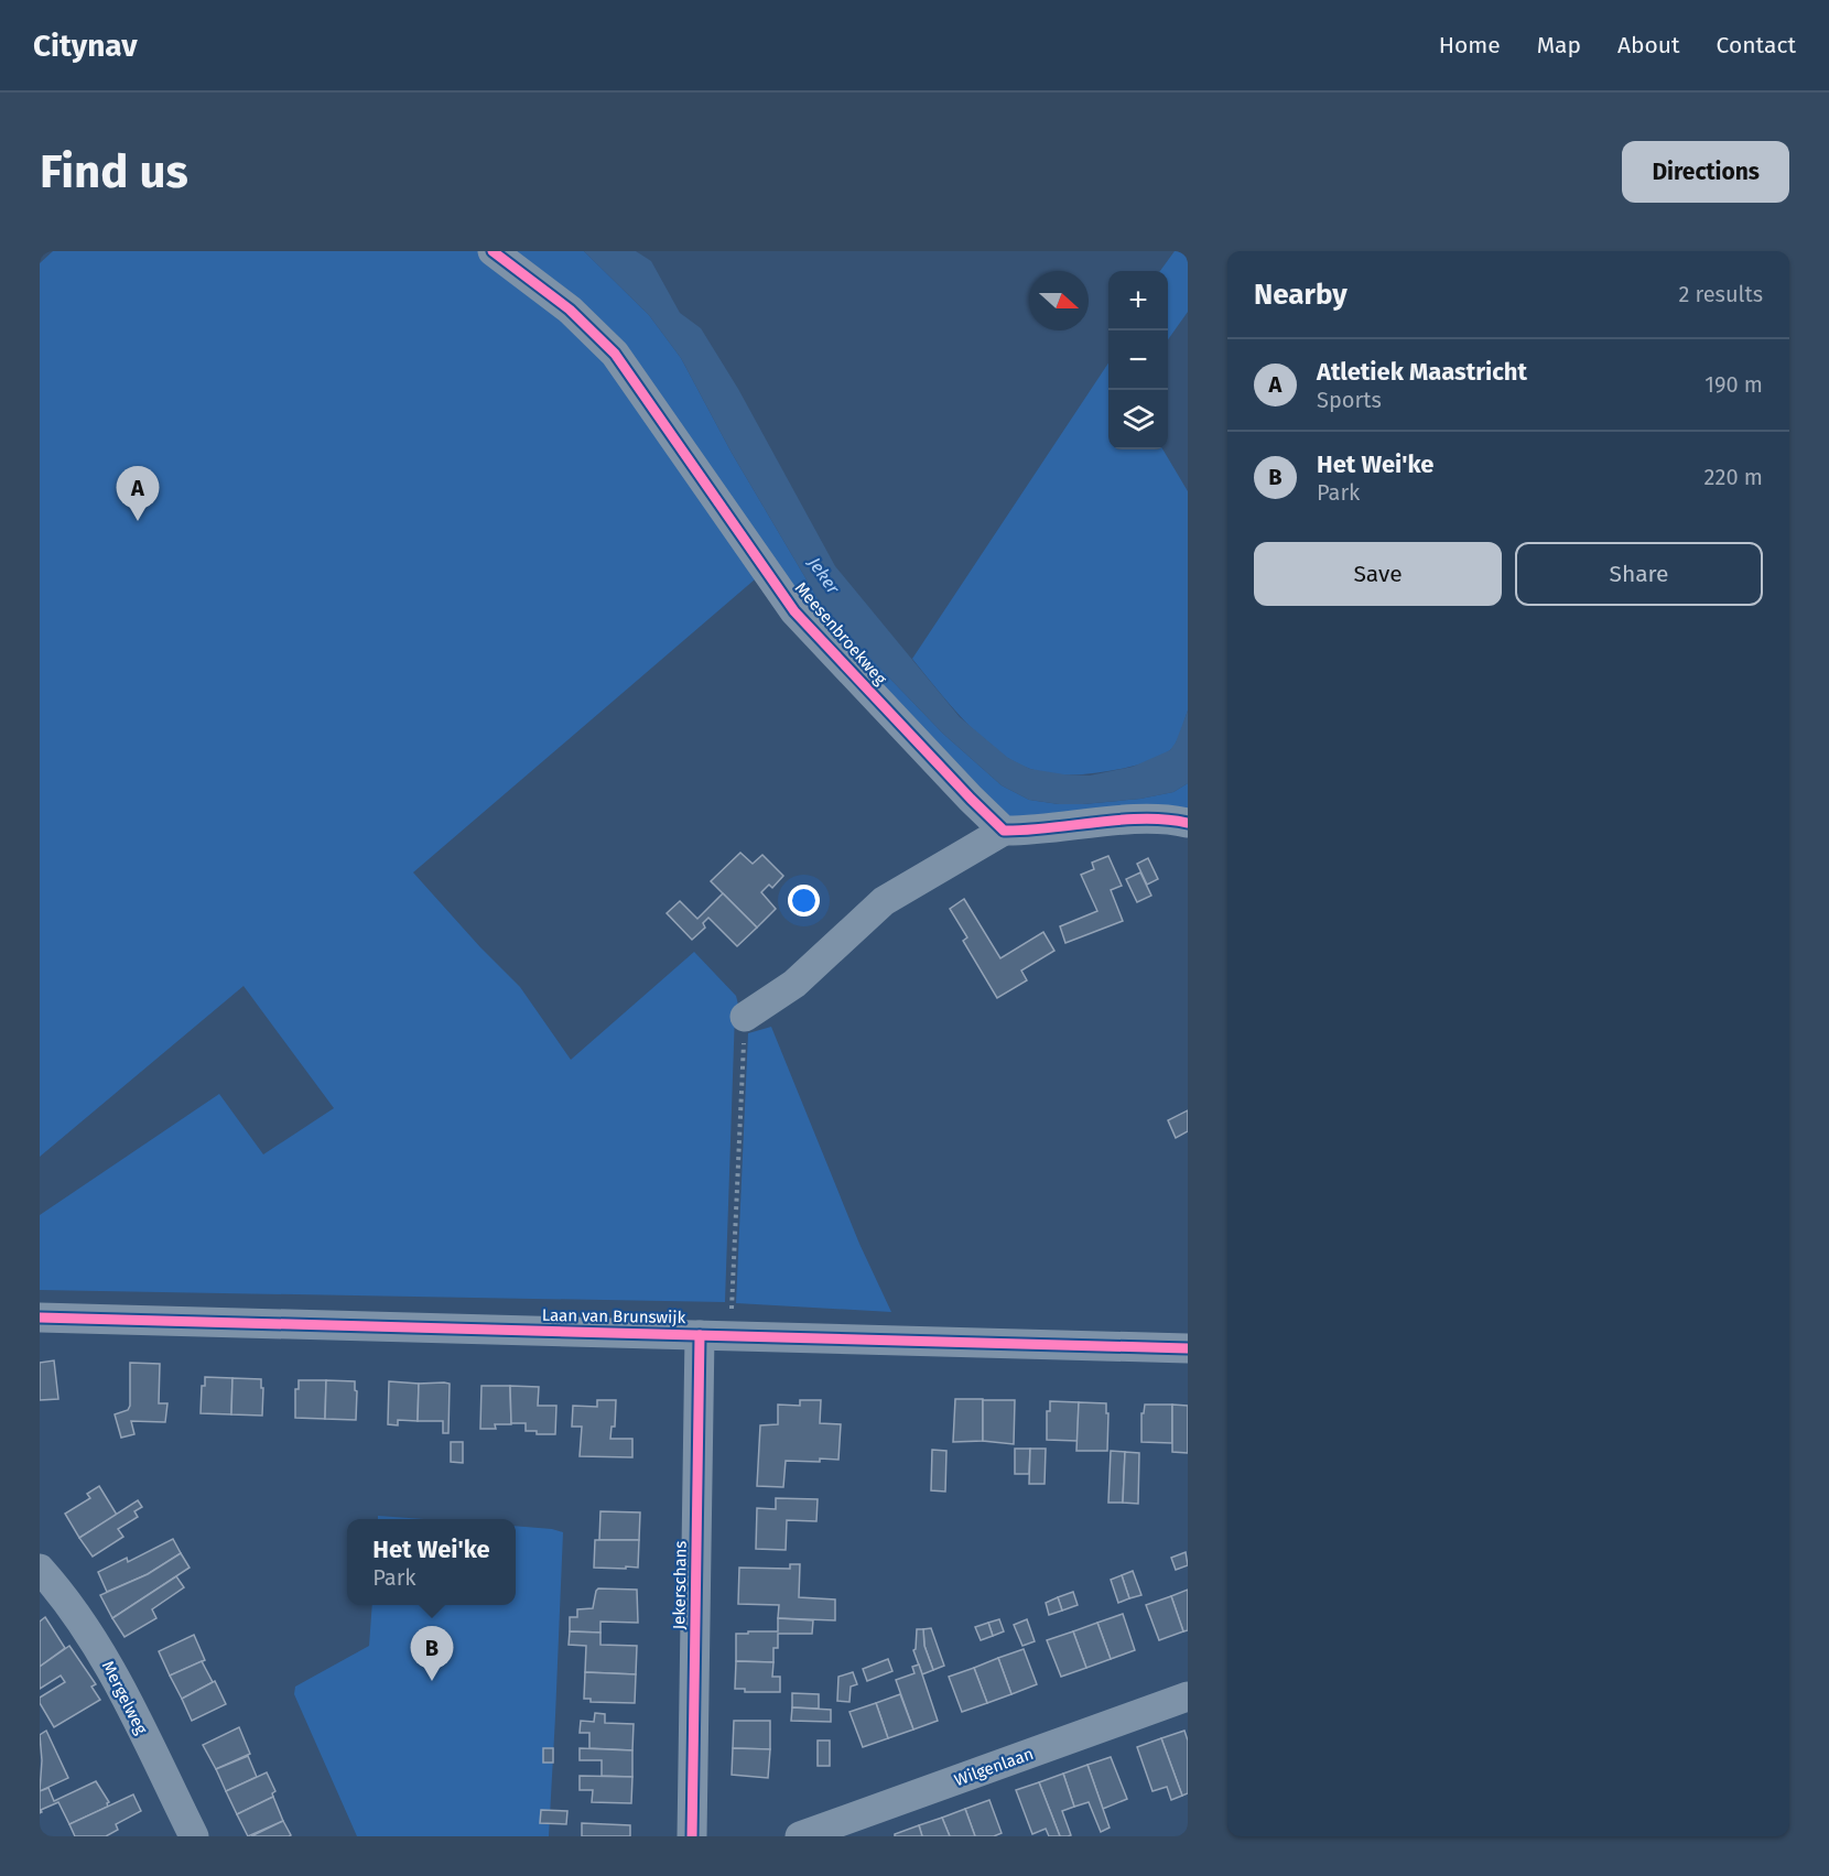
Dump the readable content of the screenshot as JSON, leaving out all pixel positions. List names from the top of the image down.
{
  "streets": {
    "street": [
      "Meesenbroekweg",
      "Laan van Brunswijk",
      "Jekerschans",
      "Mergelweg",
      "Wilgenlaan"
    ]
  },
  "crossings": [
    ["Laan van Brunswijk", "Jekerschans"]
  ],
  "water": ["Jeker"],
  "north": "right",
  "page": {
    "header": "Citynav",
    "nav": [
      "Home",
      "Map",
      "About",
      "Contact"
    ],
    "buttons": [
      "Directions",
      ["Save", "Share"]
    ],
    "title": "Find us",
    "heading": ["Nearby", "2 results"],
    "map_buttons": ["+", "−"],
    "list": [
      {
        "mark": "A",
        "name": "Atletiek Maastricht",
        "note": "Sports",
        "value": "190 m"
      },
      {
        "mark": "B",
        "name": "Het Wei'ke",
        "note": "Park",
        "value": "220 m"
      }
    ],
    "pins": ["A", "B"],
    "popup": ["Het Wei'ke", "Park"]
  }
}
